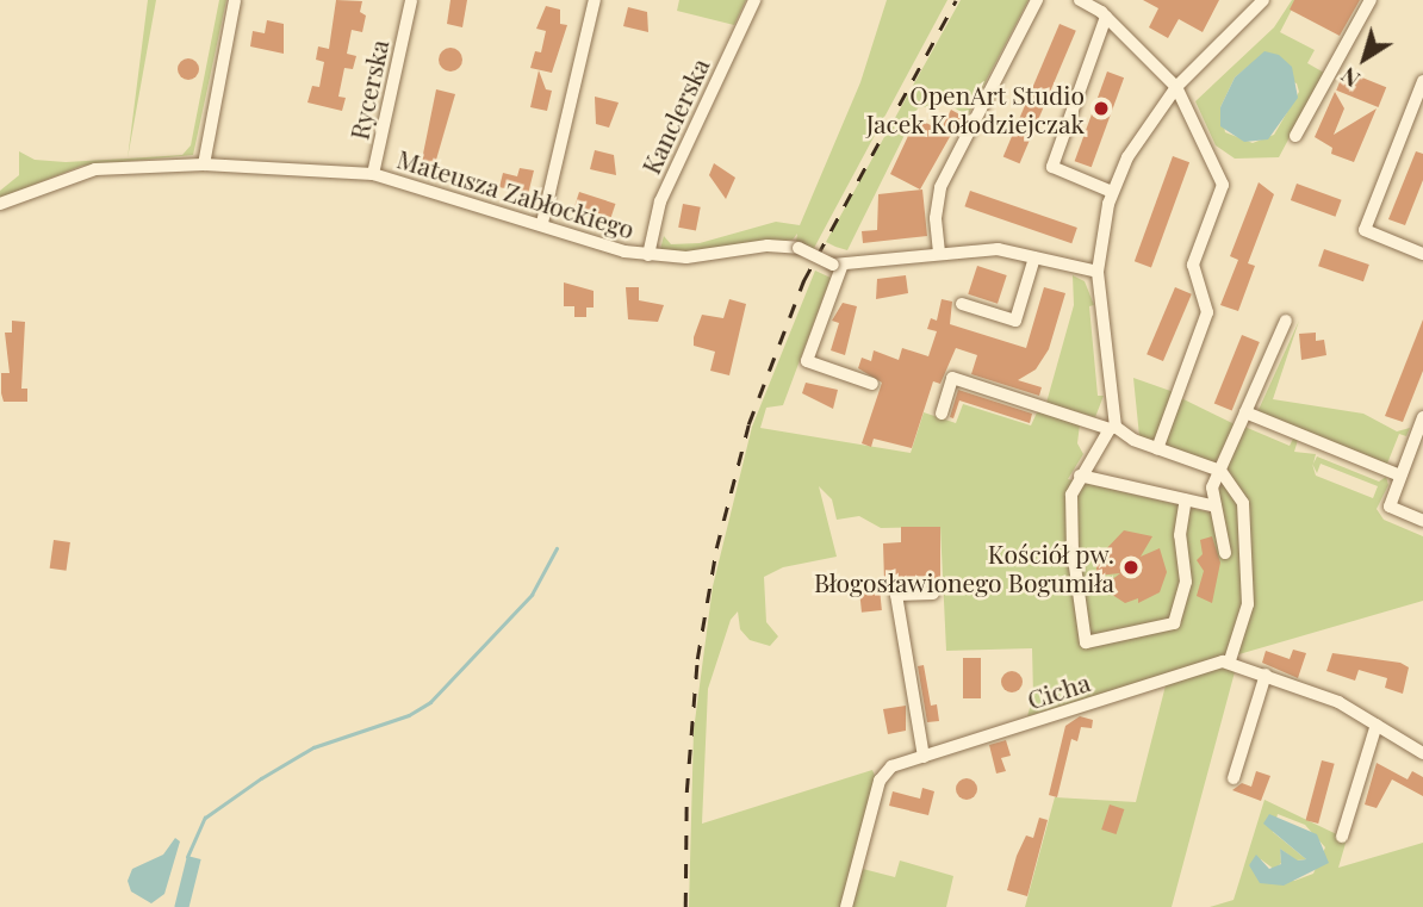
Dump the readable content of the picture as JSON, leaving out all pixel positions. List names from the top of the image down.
{
  "streets": {
    "street": [
      "Rycerska",
      "Kanclerska",
      "Mateusza Zabłockiego",
      "Cicha"
    ]
  },
  "crossings": [
    ["Rycerska", "Mateusza Zabłockiego"],
    ["Kanclerska", "Mateusza Zabłockiego"]
  ],
  "places": ["OpenArt Studio Jacek Kołodziejczak", "Kościół pw. Błogosławionego Bogumiła"],
  "north": "bottom left"
}
